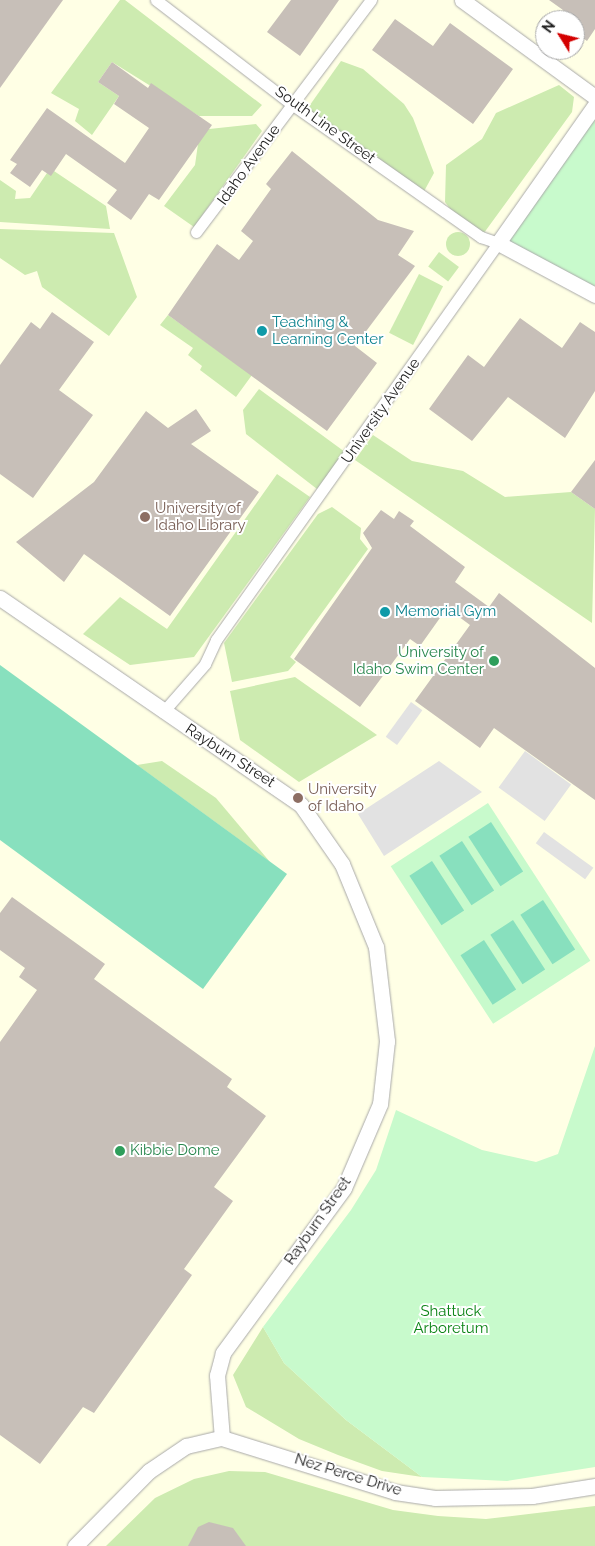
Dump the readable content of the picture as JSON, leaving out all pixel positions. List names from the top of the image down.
{
  "streets": {
    "street": [
      "South Line Street",
      "Idaho Avenue",
      "University Avenue",
      "Rayburn Street",
      "Nez Perce Drive"
    ]
  },
  "crossings": [
    ["South Line Street", "Idaho Avenue"],
    ["South Line Street", "University Avenue"],
    ["University Avenue", "Rayburn Street"],
    ["Rayburn Street", "Nez Perce Drive"]
  ],
  "parks": ["Shattuck Arboretum"],
  "places": [
    "Teaching & Learning Center",
    "University of Idaho Library",
    "Memorial Gym",
    "University of Idaho Swim Center",
    "University of Idaho",
    "Kibbie Dome"
  ],
  "north": "top left"
}
